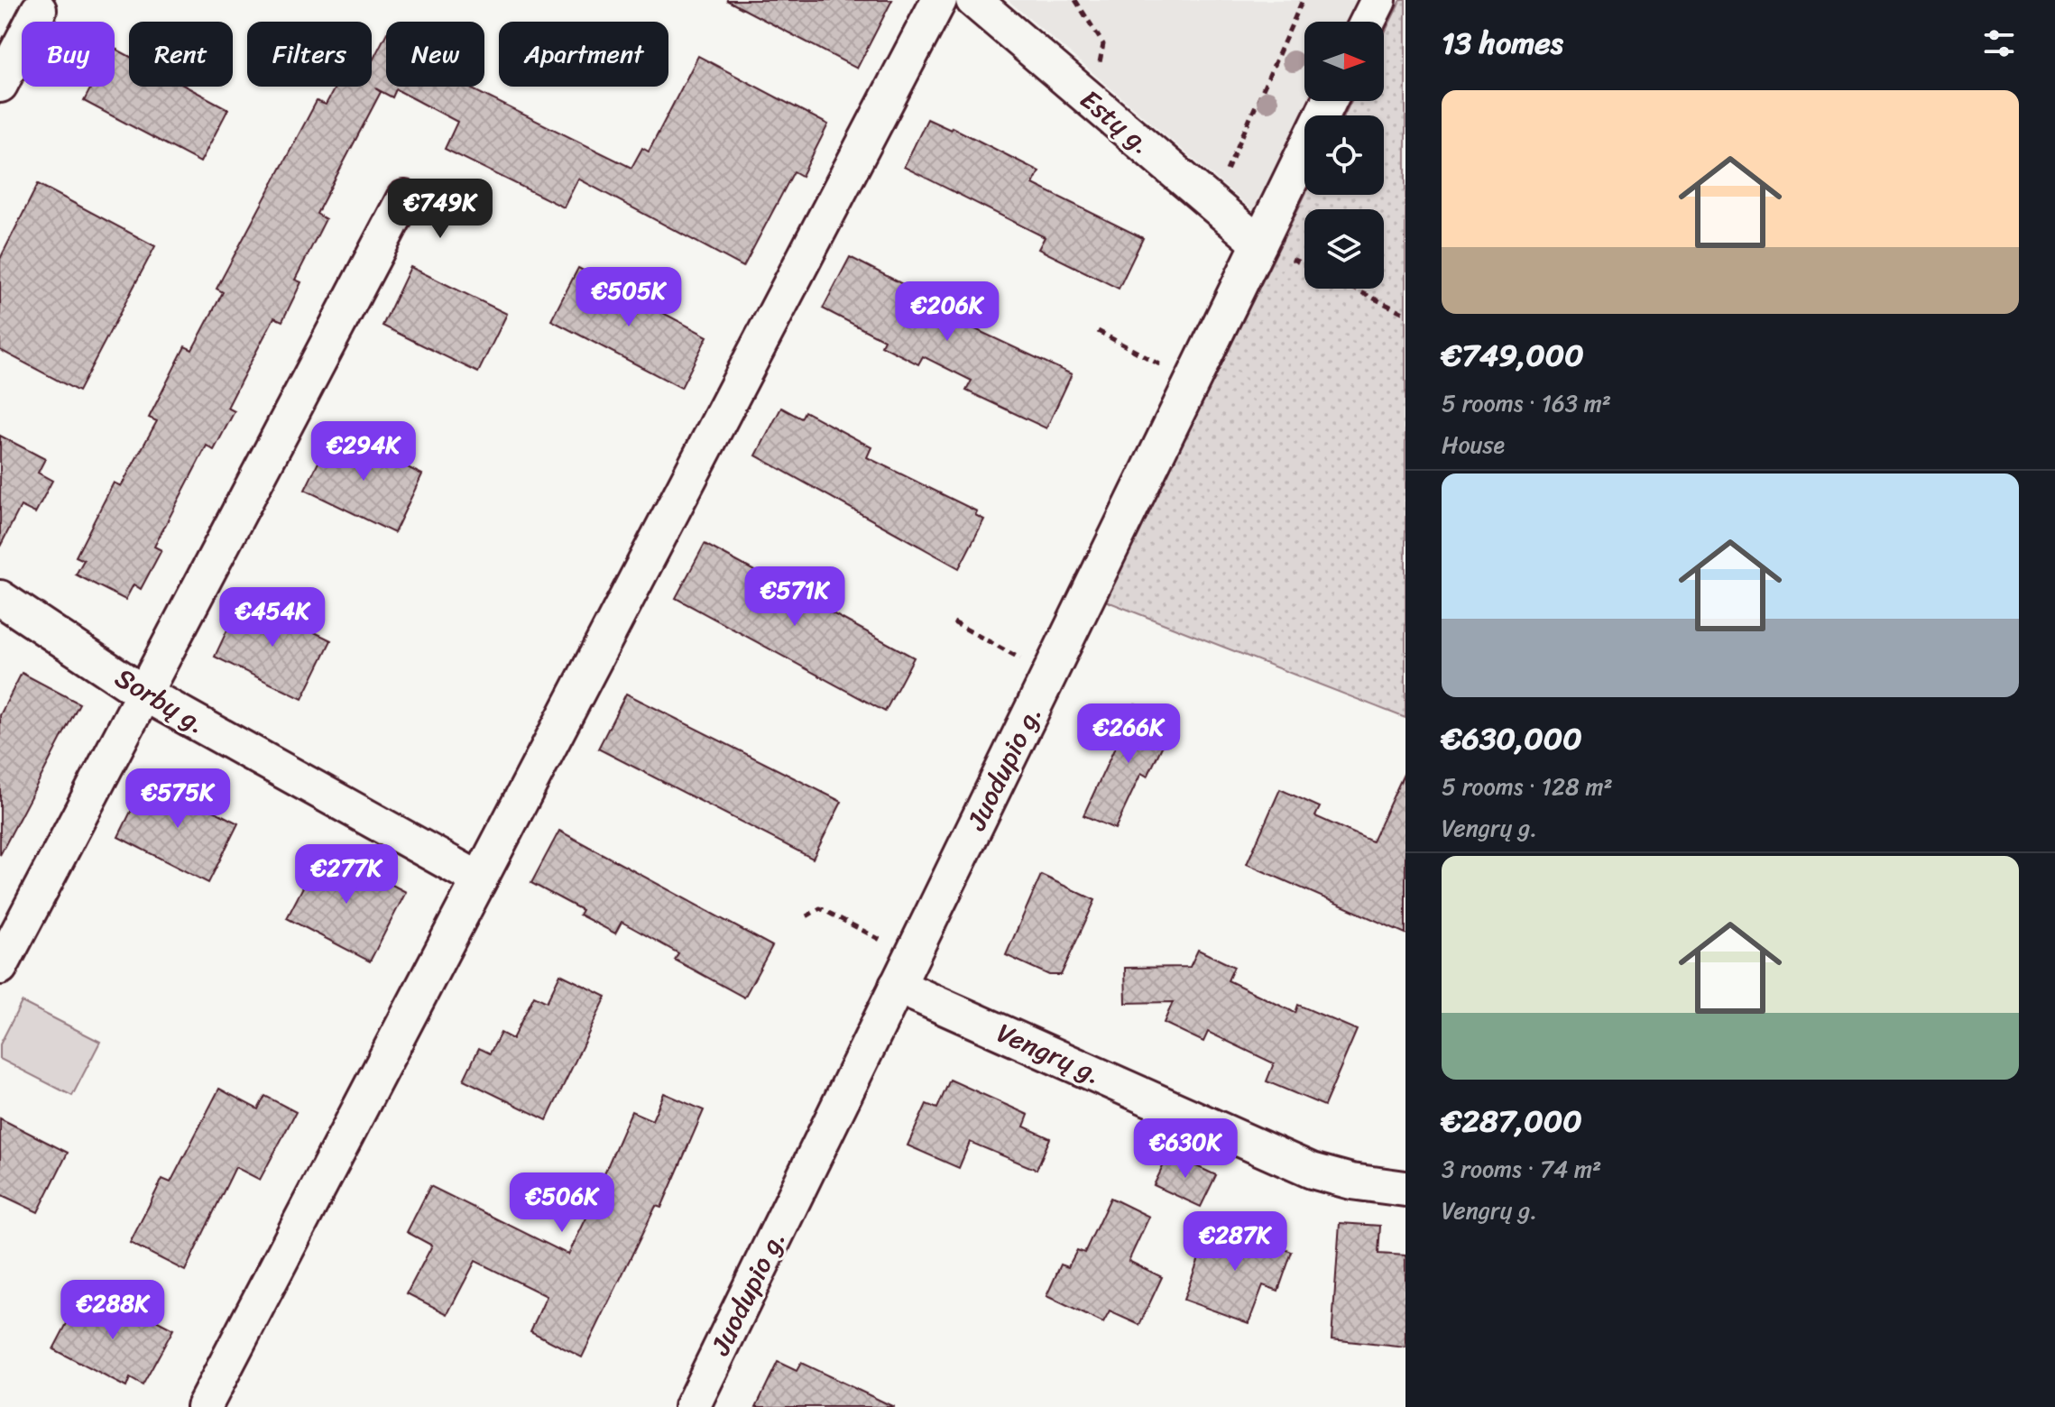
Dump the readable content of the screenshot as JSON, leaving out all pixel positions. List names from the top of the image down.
{
  "streets": {
    "street": [
      "Estų g.",
      "Sorbų g.",
      "Juodupio g.",
      "Vengrų g."
    ]
  },
  "crossings": [
    ["Estų g.", "Juodupio g."],
    ["Juodupio g.", "Vengrų g."]
  ],
  "north": "right",
  "page": {
    "heading": "13 homes",
    "chip": [
      "Buy",
      "Rent",
      "Filters",
      "New",
      "Apartment"
    ],
    "list": [
      {
        "name": "€749,000",
        "note": "5 rooms · 163 m² · House"
      },
      {
        "name": "€630,000",
        "note": "5 rooms · 128 m² · Vengrų g."
      },
      {
        "name": "€287,000",
        "note": "3 rooms · 74 m² · Vengrų g."
      }
    ],
    "price": [
      "€749K",
      "€505K",
      "€206K",
      "€294K",
      "€571K",
      "€454K",
      "€266K",
      "€575K",
      "€277K",
      "€630K",
      "€506K",
      "€287K",
      "€288K"
    ]
  }
}
